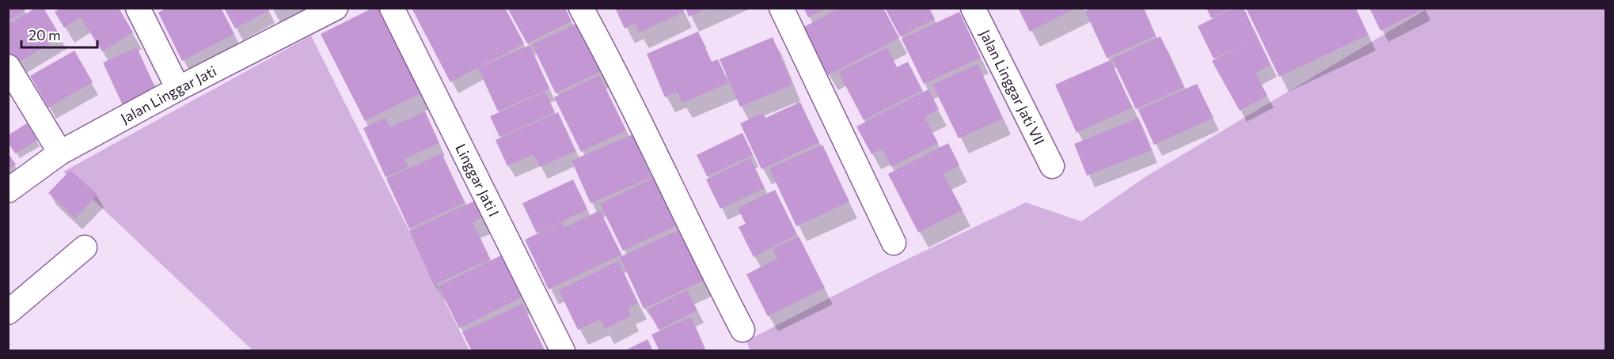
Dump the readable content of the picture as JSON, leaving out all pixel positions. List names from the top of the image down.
{
  "streets": {
    "street": ["Jalan Linggar Jati VII", "Jalan Linggar Jati", "Linggar Jati I"]
  },
  "scale_bar": "20 m"
}
